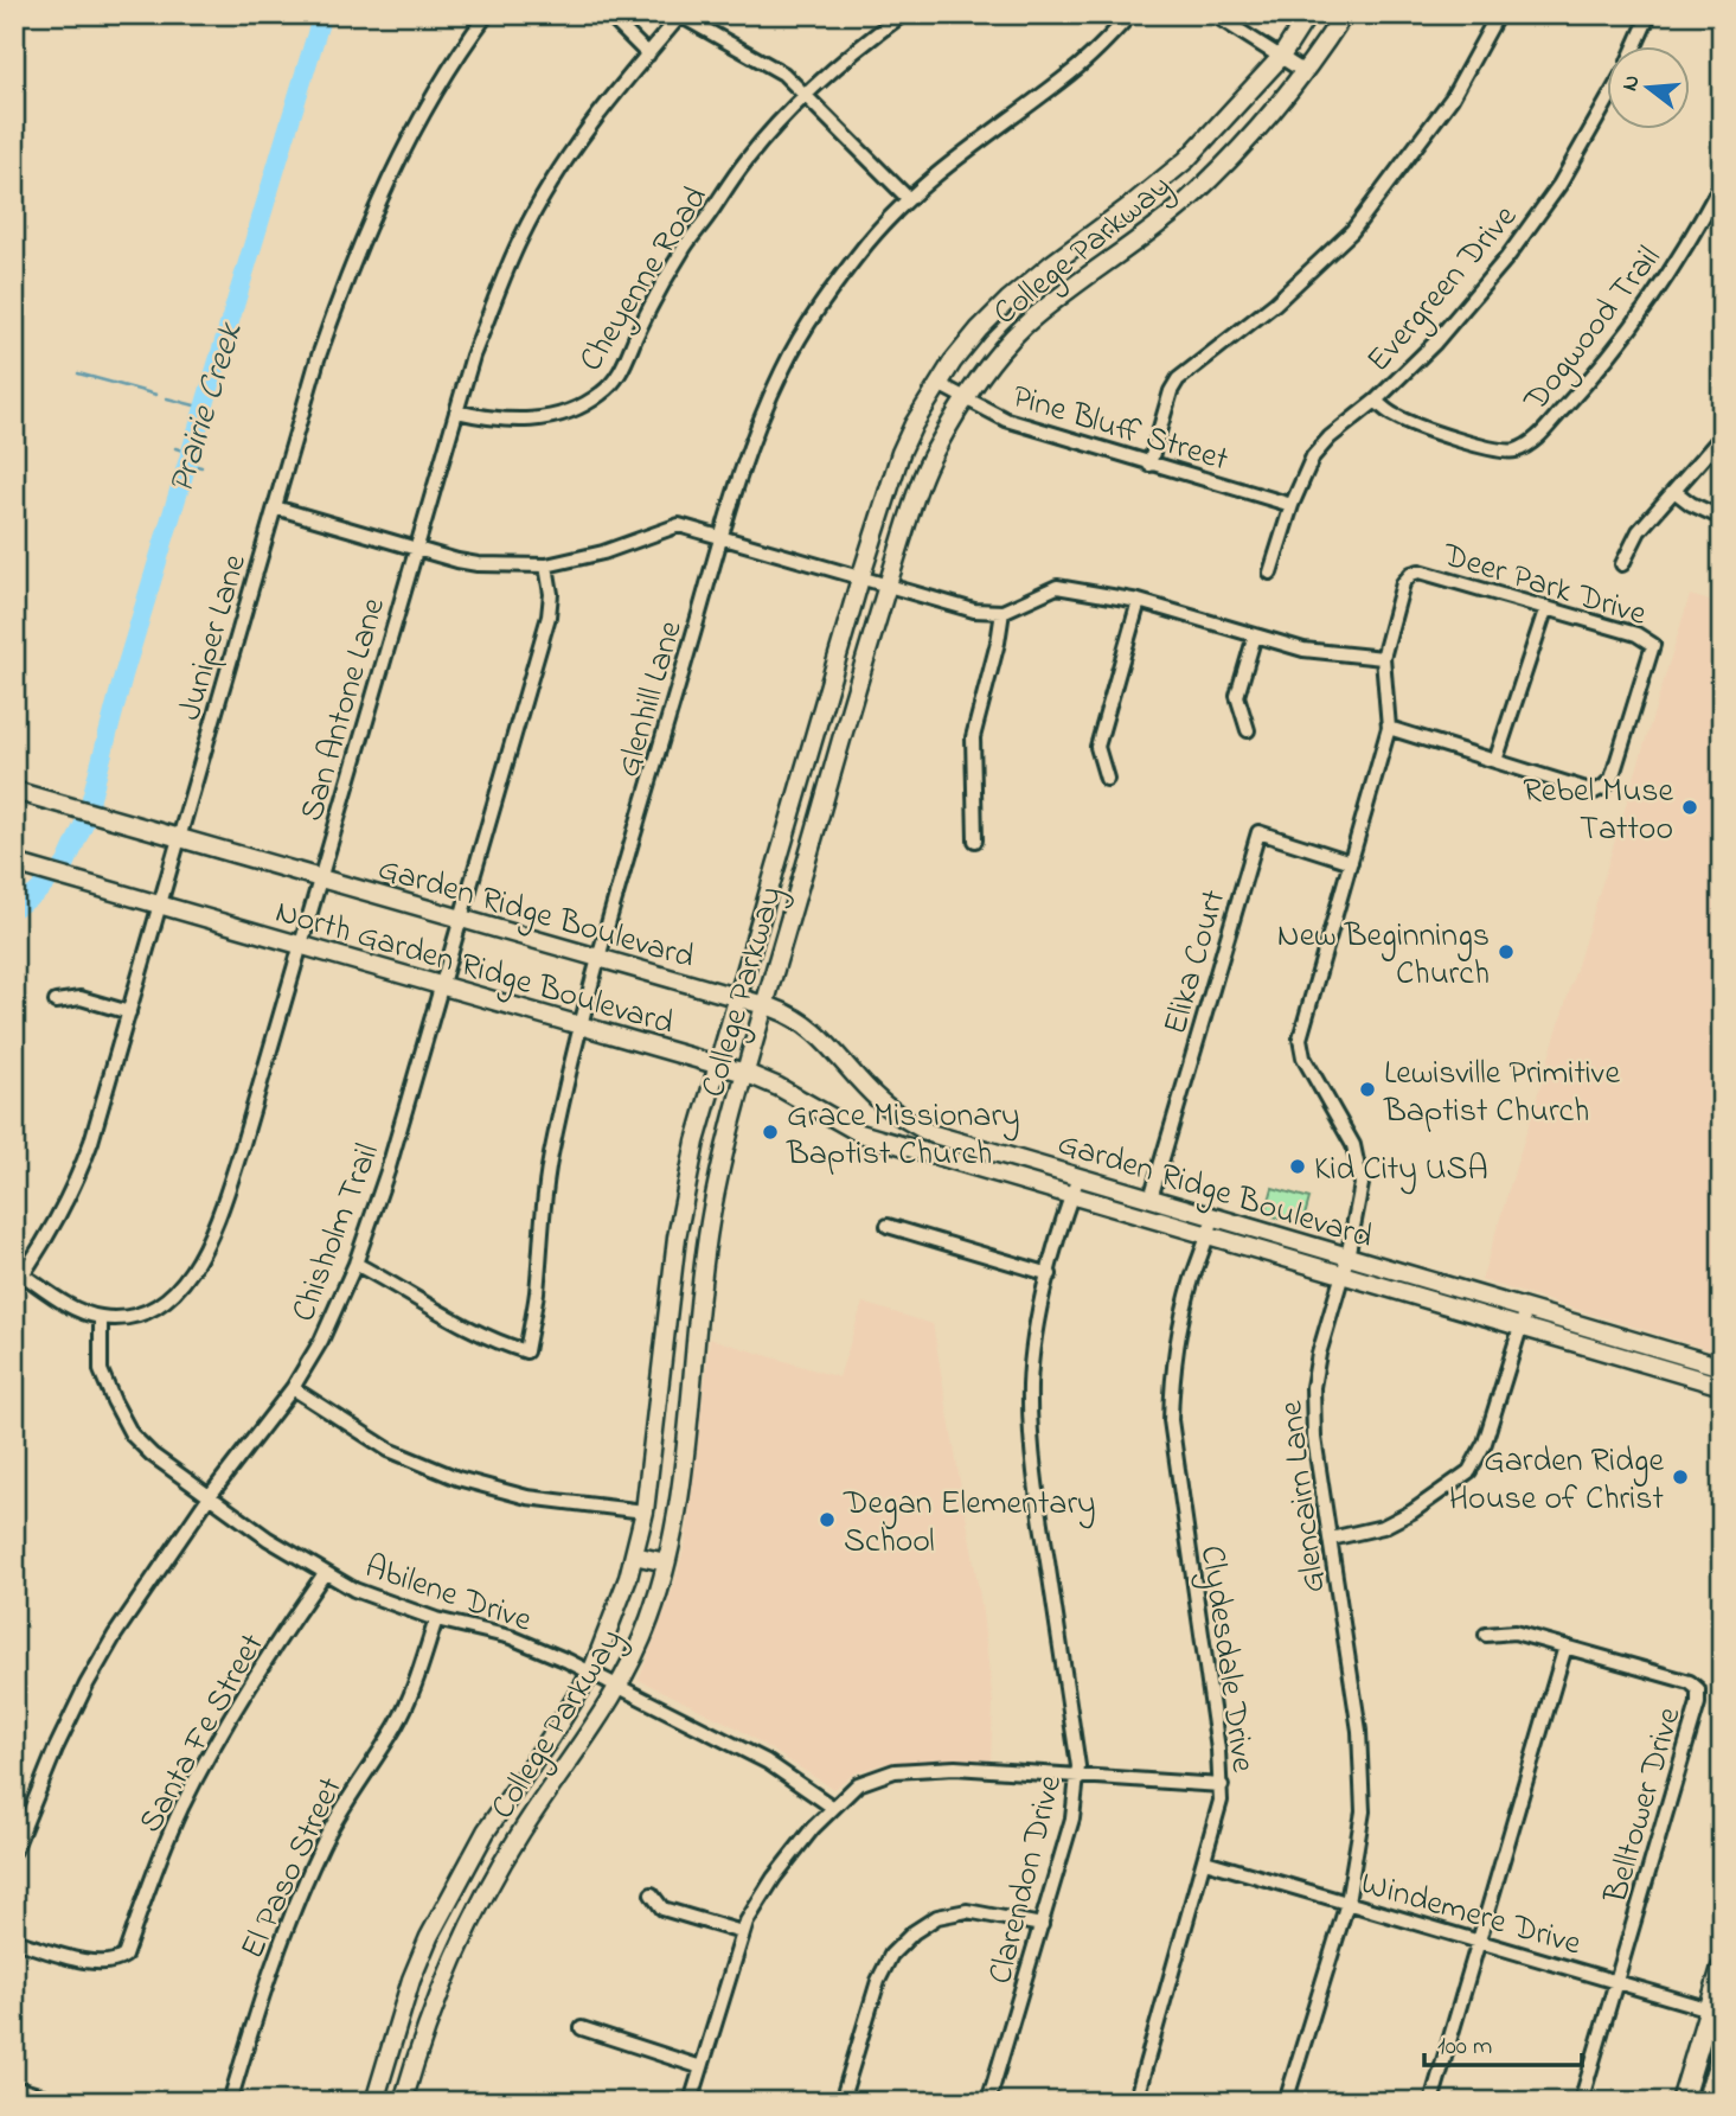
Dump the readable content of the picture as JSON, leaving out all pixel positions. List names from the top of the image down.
{
  "streets": {
    "main road": ["College Parkway", "Garden Ridge Boulevard", "North Garden Ridge Boulevard"],
    "street": [
      "Cheyenne Road",
      "Evergreen Drive",
      "Dogwood Trail",
      "Pine Bluff Street",
      "Deer Park Drive",
      "Juniper Lane",
      "Glenhill Lane",
      "San Antone Lane",
      "Elika Court",
      "Chisholm Trail",
      "Glencairn Lane",
      "Abilene Drive",
      "Clydesdale Drive",
      "Santa Fe Street",
      "Belltower Drive",
      "El Paso Street",
      "Clarendon Drive",
      "Windemere Drive"
    ]
  },
  "crossings": [
    ["College Parkway", "Pine Bluff Street"],
    ["College Parkway", "Garden Ridge Boulevard"],
    ["College Parkway", "North Garden Ridge Boulevard"],
    ["College Parkway", "Abilene Drive"],
    ["Cheyenne Road", "San Antone Lane"],
    ["Evergreen Drive", "Dogwood Trail"],
    ["Evergreen Drive", "Pine Bluff Street"],
    ["Deer Park Drive", "Glencairn Lane"],
    ["Juniper Lane", "San Antone Lane"],
    ["Juniper Lane", "Garden Ridge Boulevard"],
    ["Juniper Lane", "North Garden Ridge Boulevard"],
    ["Glenhill Lane", "Garden Ridge Boulevard"],
    ["Glenhill Lane", "North Garden Ridge Boulevard"],
    ["Glenhill Lane", "Chisholm Trail"],
    ["San Antone Lane", "Garden Ridge Boulevard"],
    ["San Antone Lane", "North Garden Ridge Boulevard"],
    ["San Antone Lane", "Abilene Drive"],
    ["Garden Ridge Boulevard", "Elika Court"],
    ["Garden Ridge Boulevard", "Chisholm Trail"],
    ["Garden Ridge Boulevard", "Glencairn Lane"],
    ["Garden Ridge Boulevard", "Clydesdale Drive"],
    ["Garden Ridge Boulevard", "Clarendon Drive"],
    ["Elika Court", "Glencairn Lane"],
    ["North Garden Ridge Boulevard", "Chisholm Trail"],
    ["North Garden Ridge Boulevard", "Glencairn Lane"],
    ["North Garden Ridge Boulevard", "Clydesdale Drive"],
    ["North Garden Ridge Boulevard", "Clarendon Drive"],
    ["Chisholm Trail", "Abilene Drive"],
    ["Glencairn Lane", "Windemere Drive"],
    ["Abilene Drive", "Santa Fe Street"],
    ["Abilene Drive", "El Paso Street"],
    ["Clydesdale Drive", "Windemere Drive"],
    ["Belltower Drive", "Windemere Drive"]
  ],
  "water": ["Prairie Creek"],
  "places": [
    "Rebel Muse Tattoo",
    "New Beginnings Church",
    "Lewisville Primitive Baptist Church",
    "Grace Missionary Baptist Church",
    "Kid City USA",
    "Garden Ridge House of Christ",
    "Degan Elementary School"
  ],
  "scale_bar": "100 m",
  "north": "left"
}
